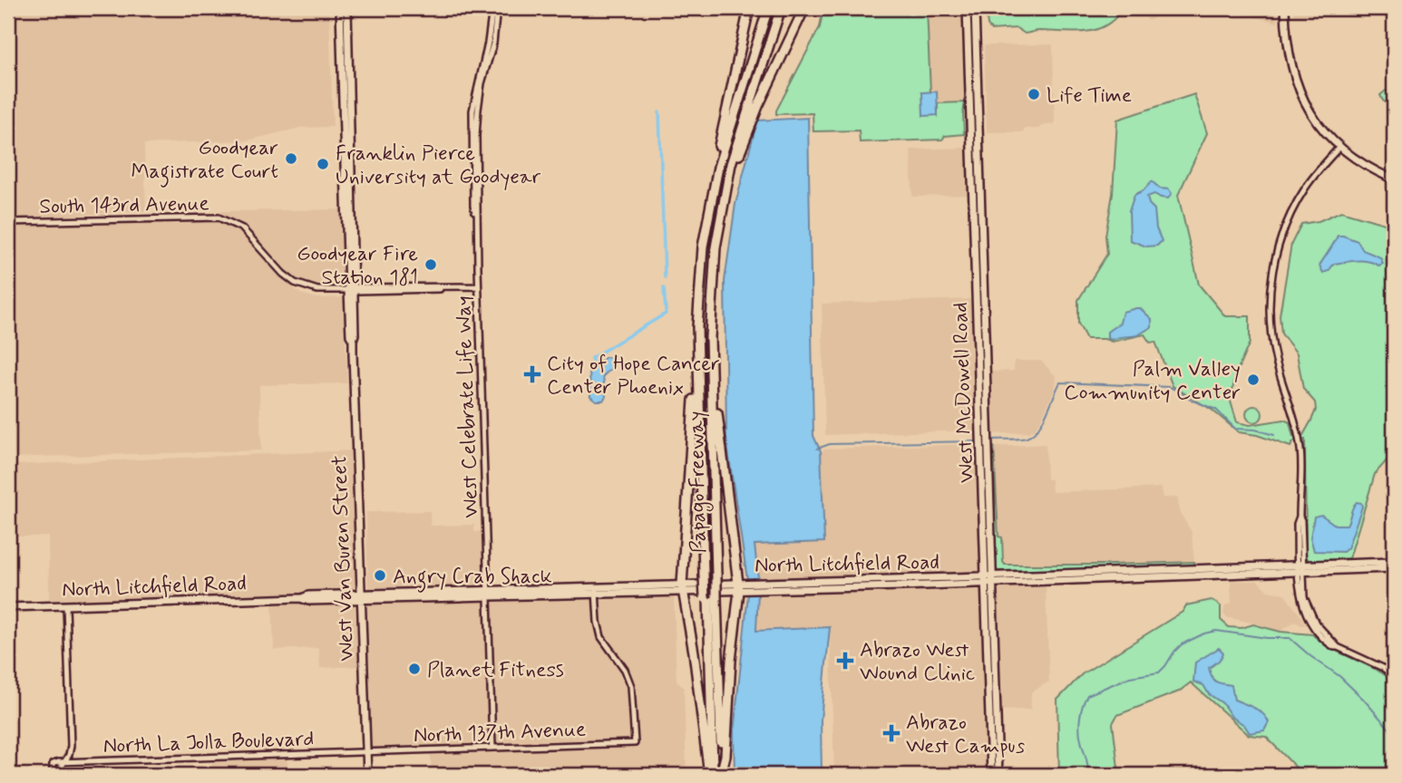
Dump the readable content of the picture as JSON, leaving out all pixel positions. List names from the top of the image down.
{
  "streets": {
    "highway": ["Papago Freeway"],
    "main road": ["West McDowell Road", "West Van Buren Street", "North Litchfield Road"],
    "street": [
      "South 143rd Avenue",
      "West Celebrate Life Way",
      "North 137th Avenue",
      "North La Jolla Boulevard"
    ]
  },
  "crossings": [
    ["South 143rd Avenue", "West Celebrate Life Way"],
    ["South 143rd Avenue", "West Van Buren Street"],
    ["West McDowell Road", "North Litchfield Road"],
    ["West Celebrate Life Way", "North Litchfield Road"],
    ["West Celebrate Life Way", "North 137th Avenue"],
    ["West Van Buren Street", "North Litchfield Road"],
    ["West Van Buren Street", "North 137th Avenue"],
    ["West Van Buren Street", "North La Jolla Boulevard"],
    ["North Litchfield Road", "North 137th Avenue"],
    ["North 137th Avenue", "North La Jolla Boulevard"]
  ],
  "places": {
    "other": [
      "Life Time",
      "Goodyear Magistrate Court",
      "Franklin Pierce University at Goodyear",
      "Goodyear Fire Station 181",
      "Palm Valley Community Center",
      "Angry Crab Shack",
      "Planet Fitness"
    ],
    "health": ["City of Hope Cancer Center Phoenix", "Abrazo West Wound Clinic", "Abrazo West Campus"]
  }
}
